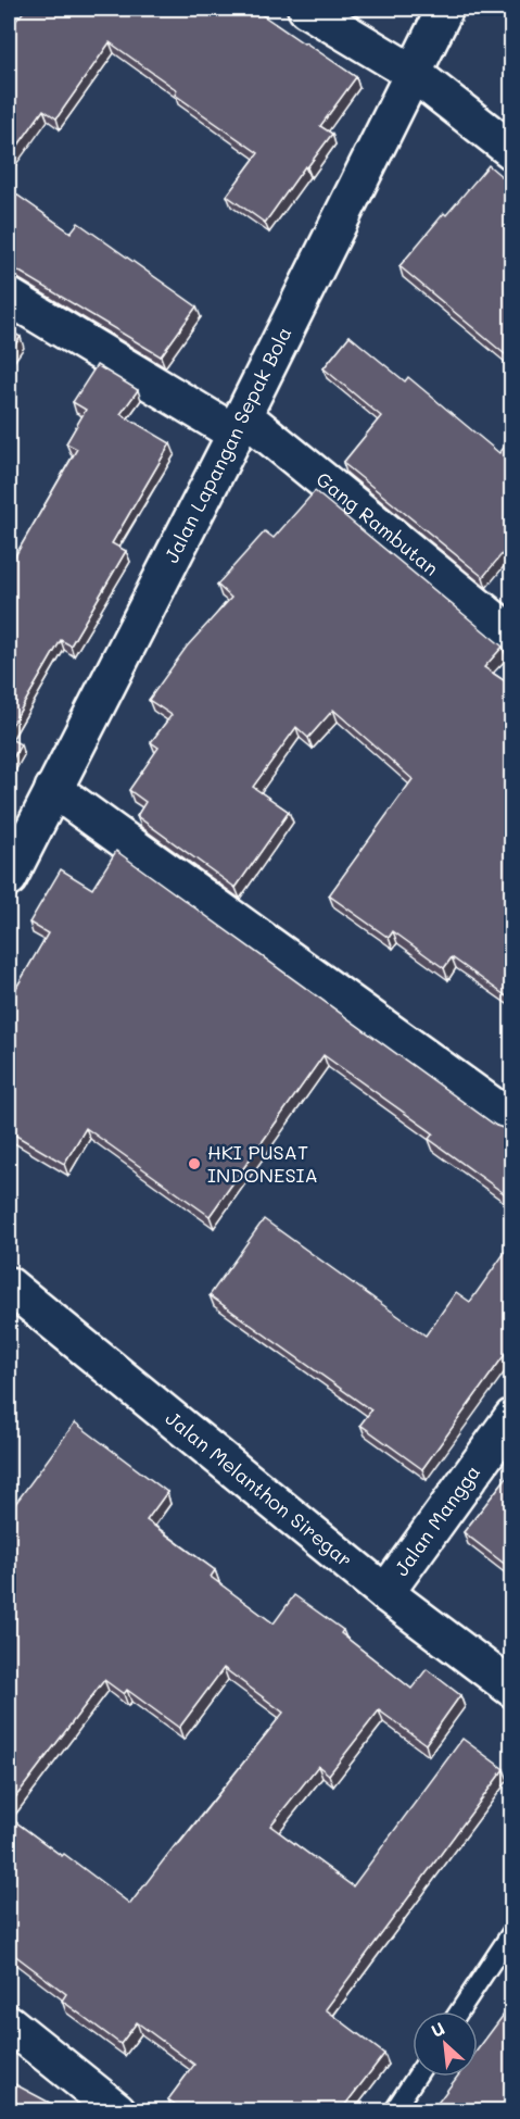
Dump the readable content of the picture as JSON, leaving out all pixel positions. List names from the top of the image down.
{
  "streets": {
    "street": [
      "Jalan Lapangan Sepak Bola",
      "Gang Rambutan",
      "Jalan Melanthon Siregar",
      "Jalan Mangga"
    ]
  },
  "crossings": [
    ["Jalan Lapangan Sepak Bola", "Gang Rambutan"],
    ["Jalan Melanthon Siregar", "Jalan Mangga"]
  ],
  "places": ["HKI PUSAT INDONESIA"],
  "north": "top left"
}
